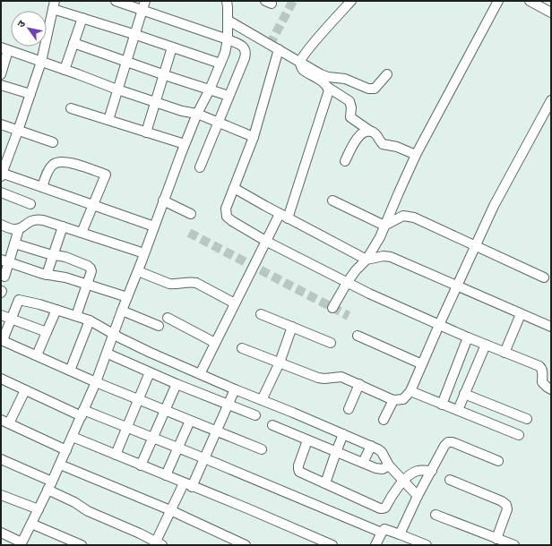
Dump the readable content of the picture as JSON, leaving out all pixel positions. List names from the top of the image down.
{
  "north": "top left"
}
